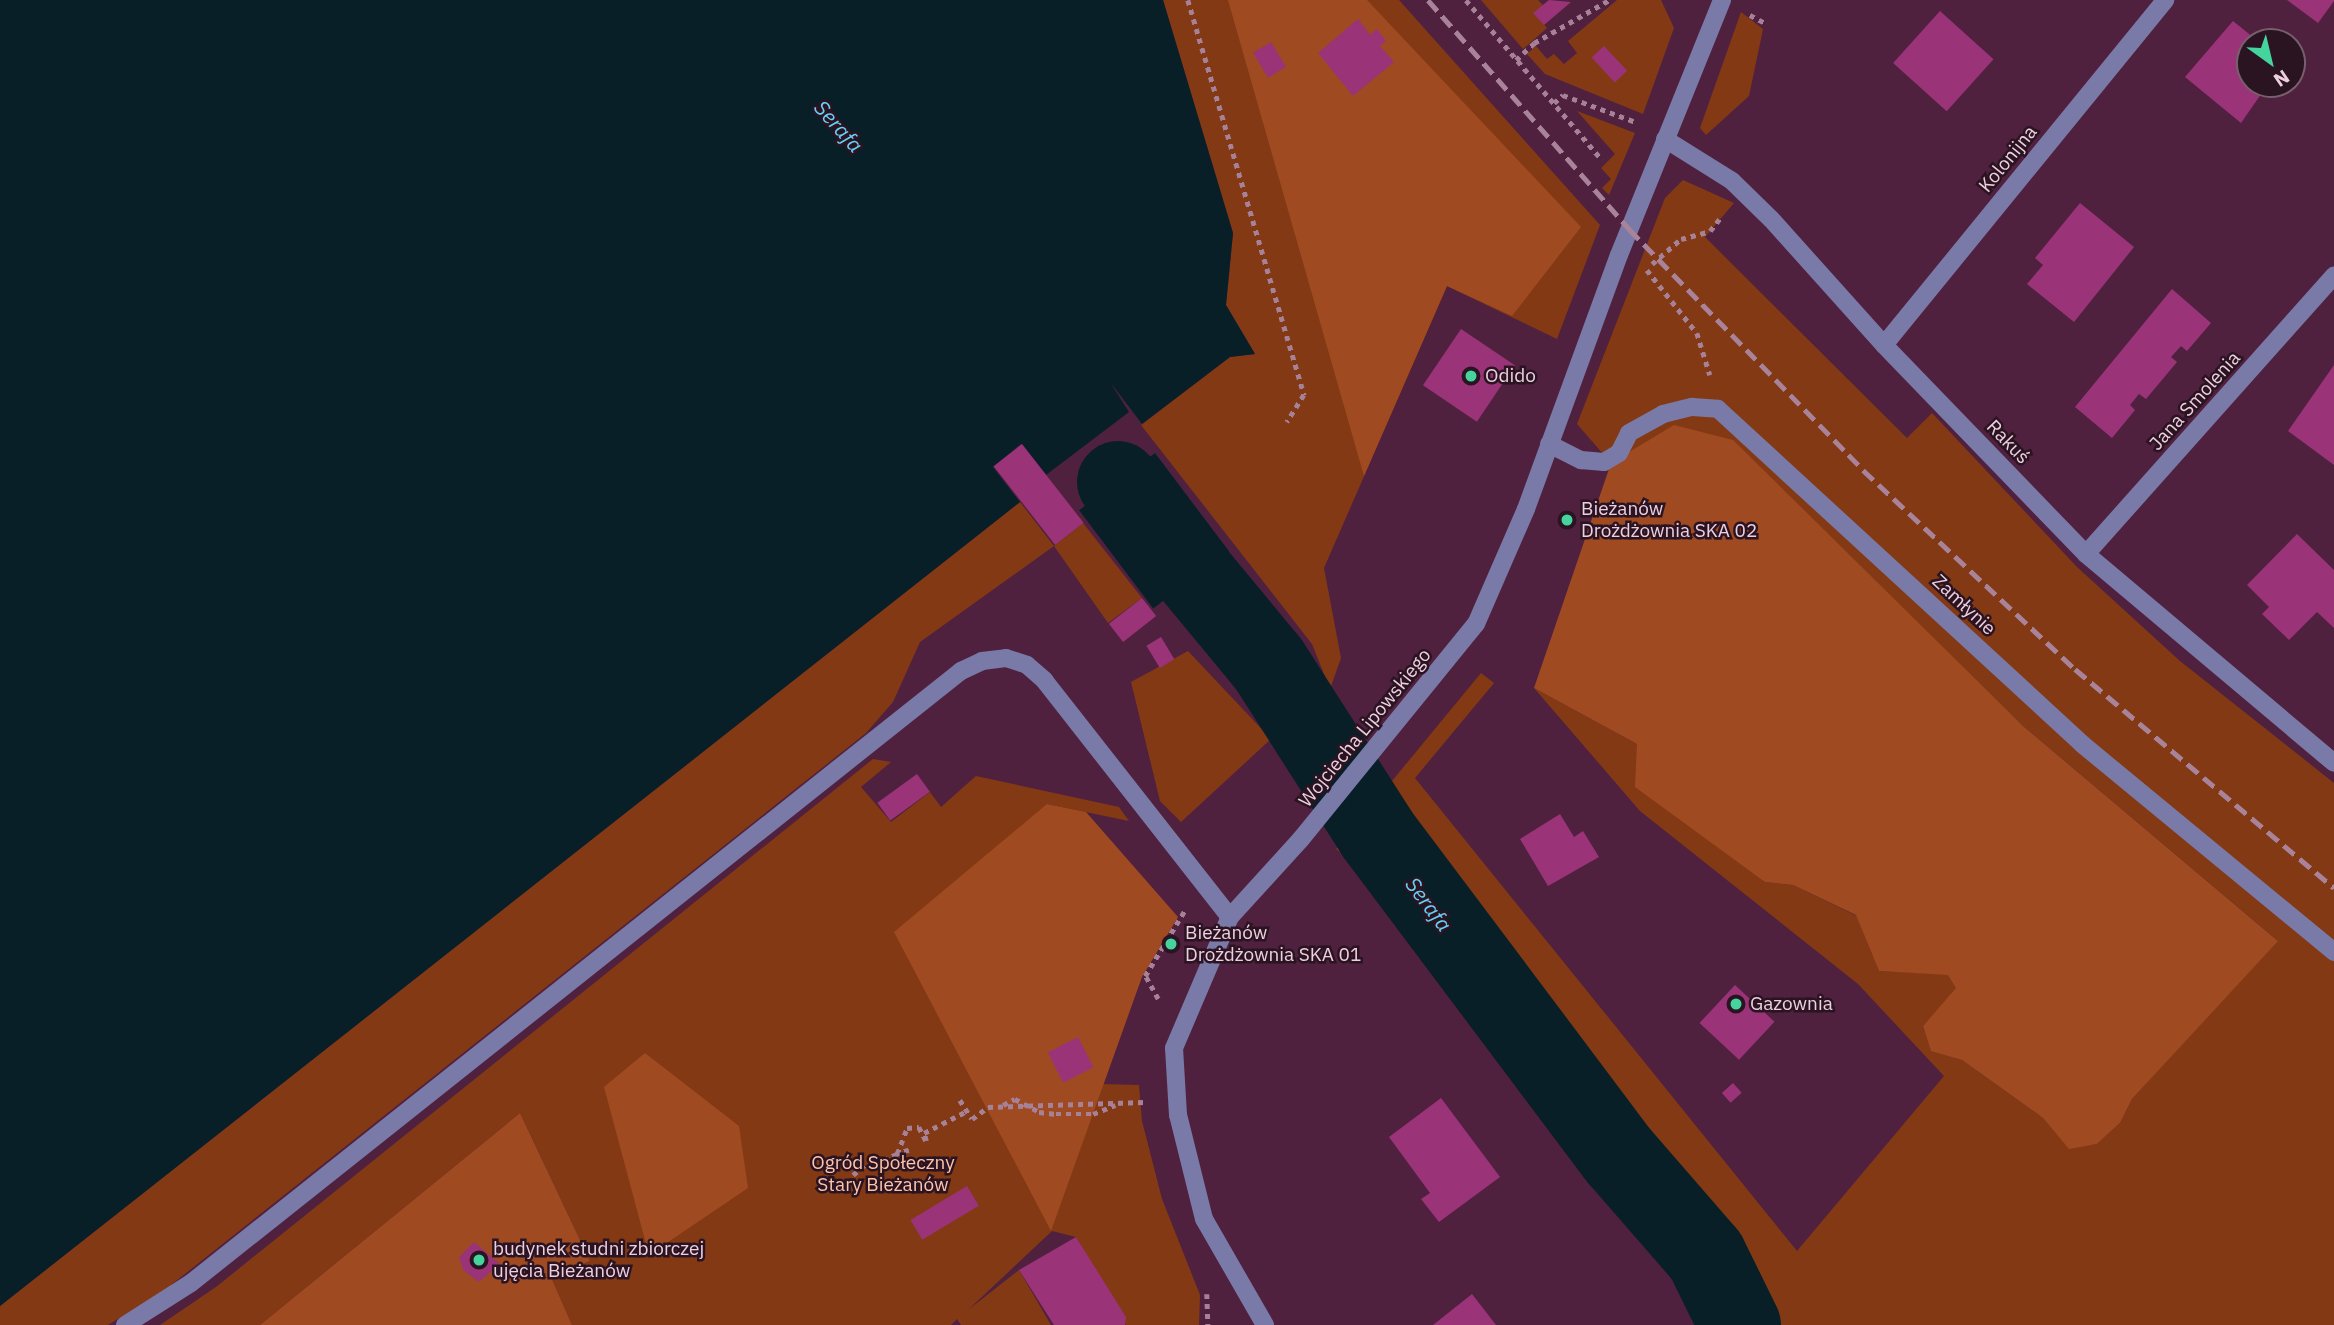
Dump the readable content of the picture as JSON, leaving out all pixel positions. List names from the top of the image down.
{
  "streets": {
    "street": [
      "Kolonijna",
      "Jana Smolenia",
      "Rakuś",
      "Zamłynie",
      "Wojciecha Lipowskiego"
    ]
  },
  "crossings": [
    ["Kolonijna", "Rakuś"],
    ["Jana Smolenia", "Rakuś"],
    ["Rakuś", "Wojciecha Lipowskiego"]
  ],
  "water": ["Serafa"],
  "parks": ["Ogród Społeczny Stary Bieżanów"],
  "places": [
    "Odido",
    "Bieżanów Drożdżownia SKA 02",
    "Bieżanów Drożdżownia SKA 01",
    "Gazownia",
    "budynek studni zbiorczej ujęcia Bieżanów"
  ],
  "north": "bottom right"
}
